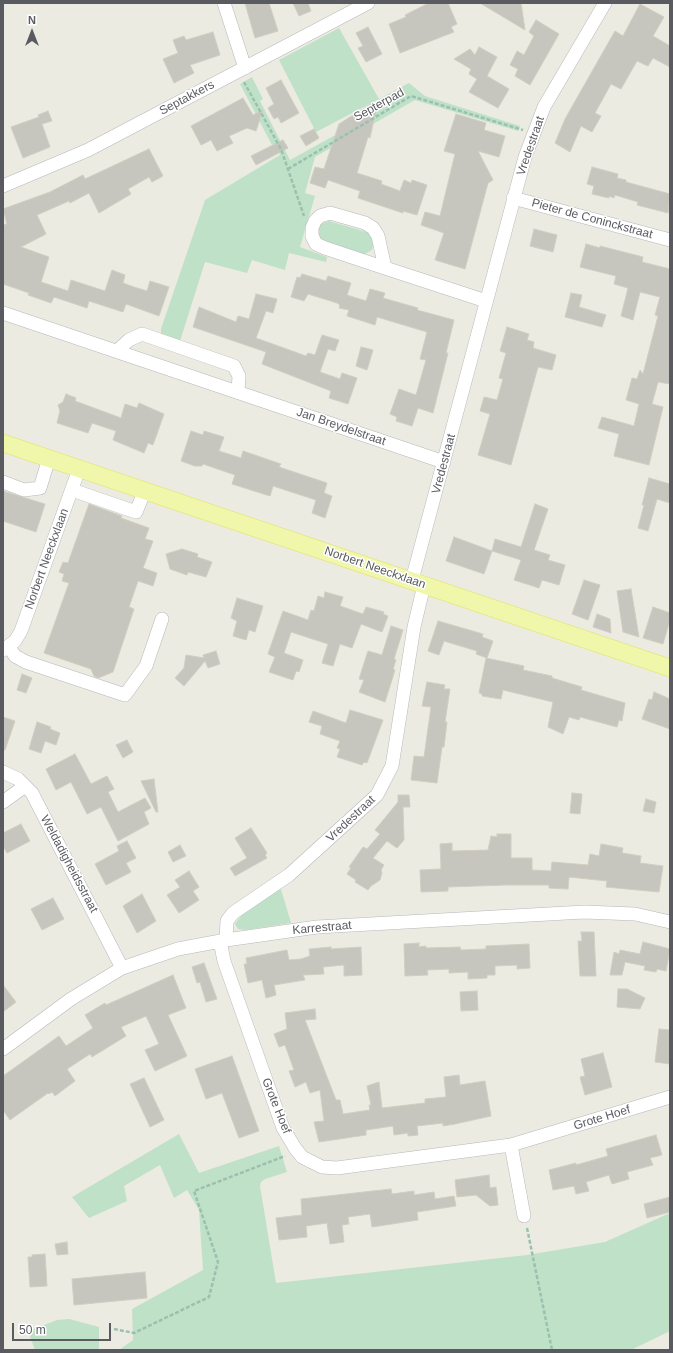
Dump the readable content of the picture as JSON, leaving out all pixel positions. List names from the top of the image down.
{
  "streets": {
    "main road": ["Norbert Neeckxlaan"],
    "street": [
      "Septakkers",
      "Vredestraat",
      "Pieter de Coninckstraat",
      "Jan Breydelstraat",
      "Weldadigheidsstraat",
      "Karrestraat",
      "Grote Hoef"
    ],
    "path": ["Septerpad"]
  },
  "crossings": [
    ["Septerpad", "Vredestraat"],
    ["Vredestraat", "Pieter de Coninckstraat"],
    ["Vredestraat", "Jan Breydelstraat"],
    ["Vredestraat", "Norbert Neeckxlaan"],
    ["Vredestraat", "Karrestraat"],
    ["Vredestraat", "Grote Hoef"],
    ["Weldadigheidsstraat", "Karrestraat"],
    ["Karrestraat", "Grote Hoef"]
  ],
  "scale_bar": "50 m",
  "north": "top"
}
